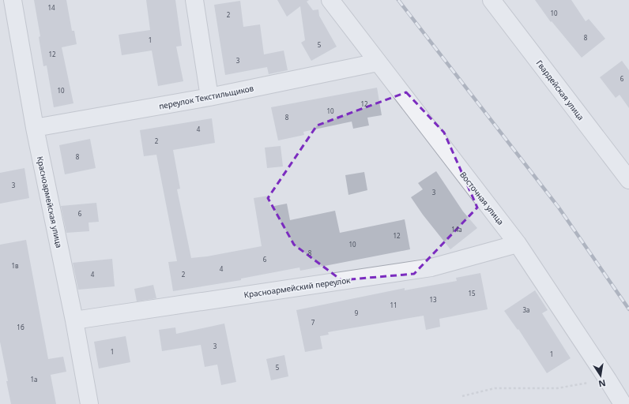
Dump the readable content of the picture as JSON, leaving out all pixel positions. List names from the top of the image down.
{
  "streets": {
    "street": [
      "Гвардейская улица",
      "переулок Текстильщиков",
      "Восточная улица",
      "Красноармейская улица",
      "Красноармейский переулок"
    ]
  },
  "crossings": [
    ["переулок Текстильщиков", "Восточная улица"],
    ["переулок Текстильщиков", "Красноармейская улица"],
    ["Восточная улица", "Красноармейский переулок"],
    ["Красноармейская улица", "Красноармейский переулок"]
  ],
  "house_numbers": [
    "14",
    "10",
    "2",
    "8",
    "1",
    "5",
    "12",
    "3",
    "6",
    "10",
    "12",
    "10",
    "8",
    "4",
    "2",
    "8",
    "3",
    "3",
    "6",
    "14а",
    "12",
    "10",
    "8",
    "6",
    "1в",
    "4",
    "4",
    "2",
    "15",
    "13",
    "11",
    "3а",
    "9",
    "7",
    "1б",
    "3",
    "1",
    "1",
    "5",
    "1а"
  ],
  "north": "bottom"
}
